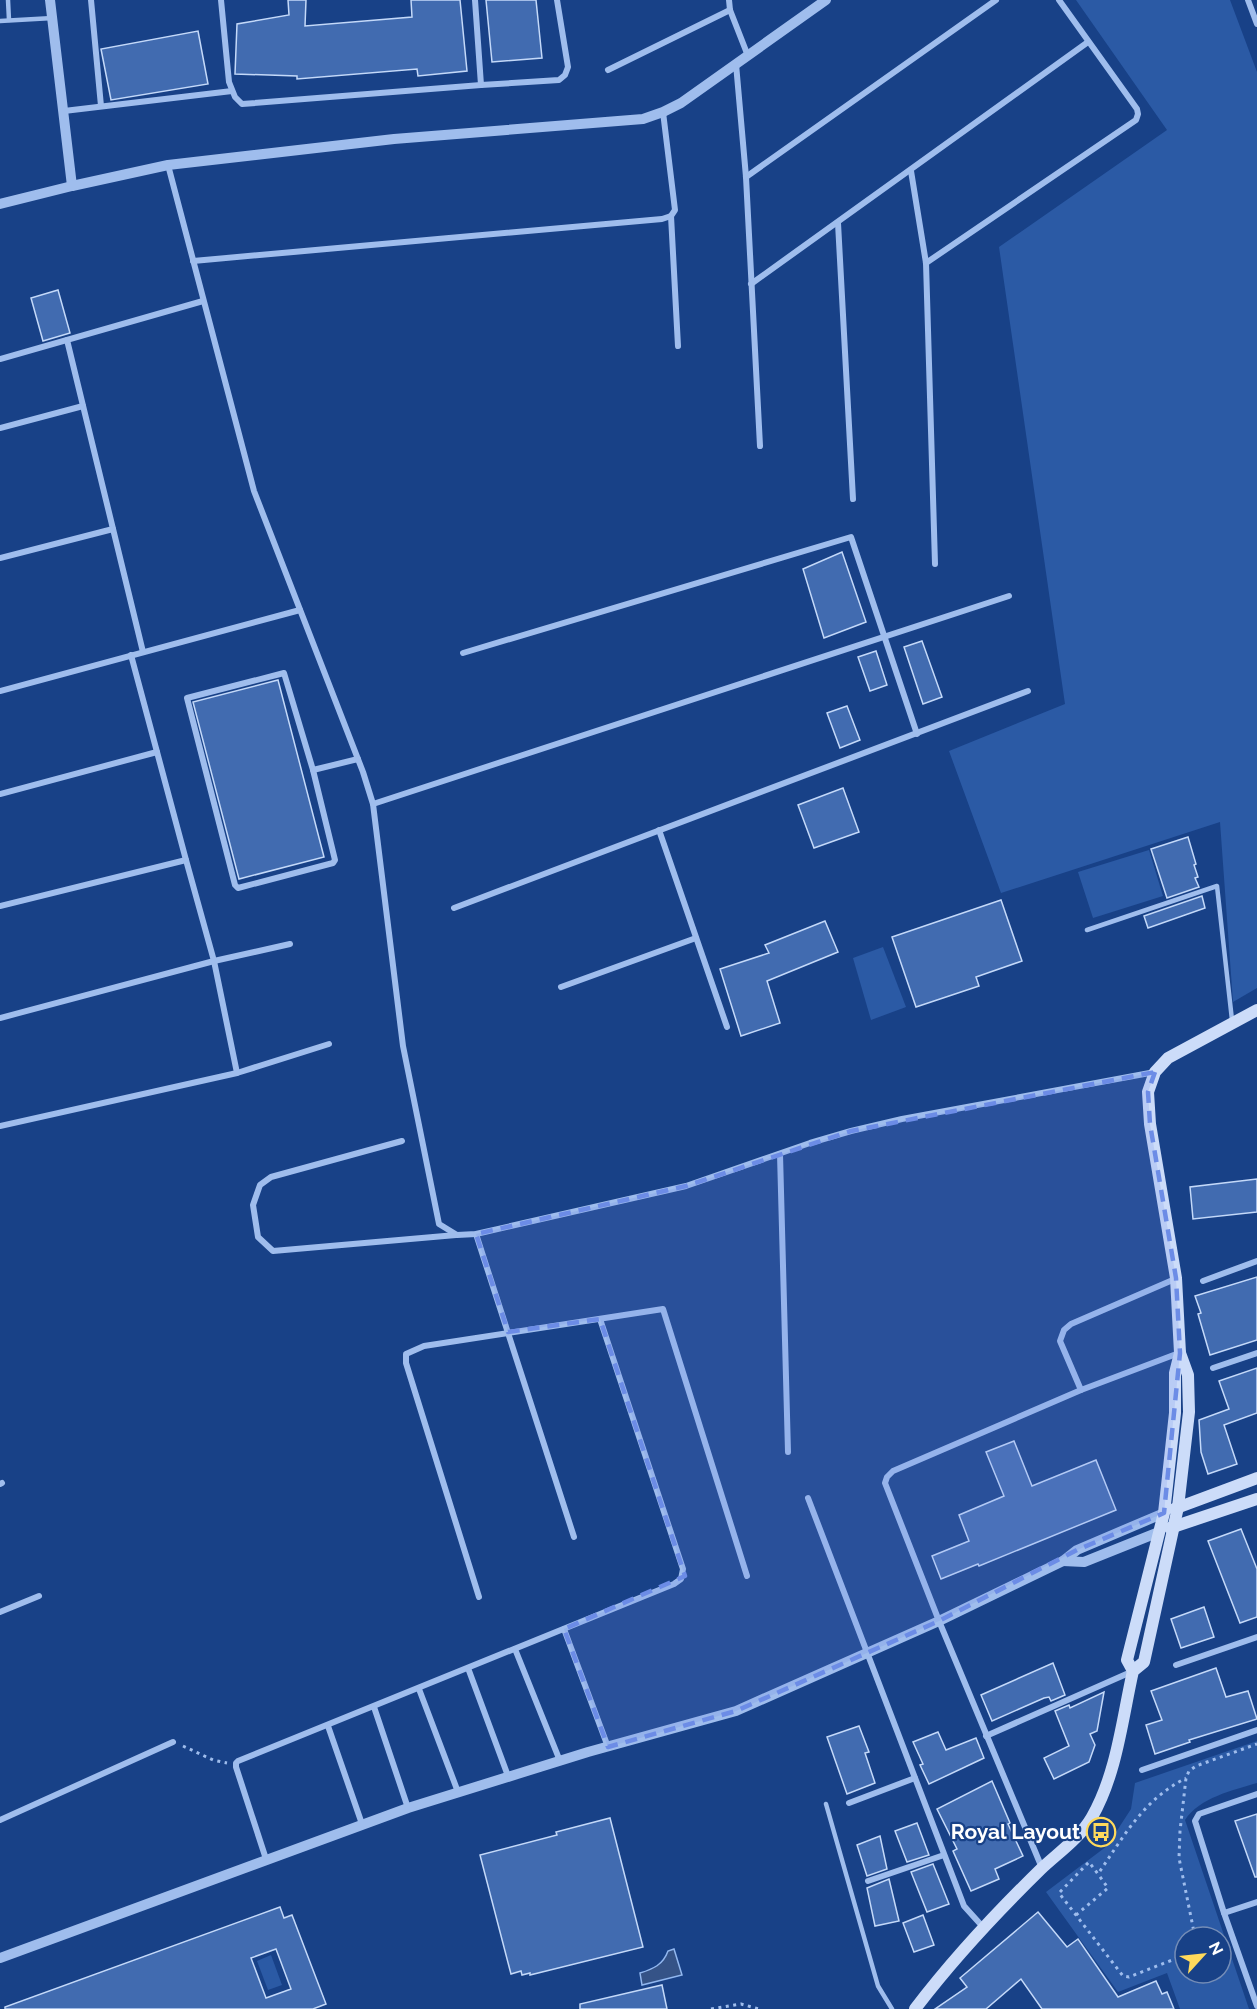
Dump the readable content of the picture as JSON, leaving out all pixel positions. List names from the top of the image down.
{
  "places": {
    "bus stop": ["Royal Layout"]
  },
  "north": "top right"
}
